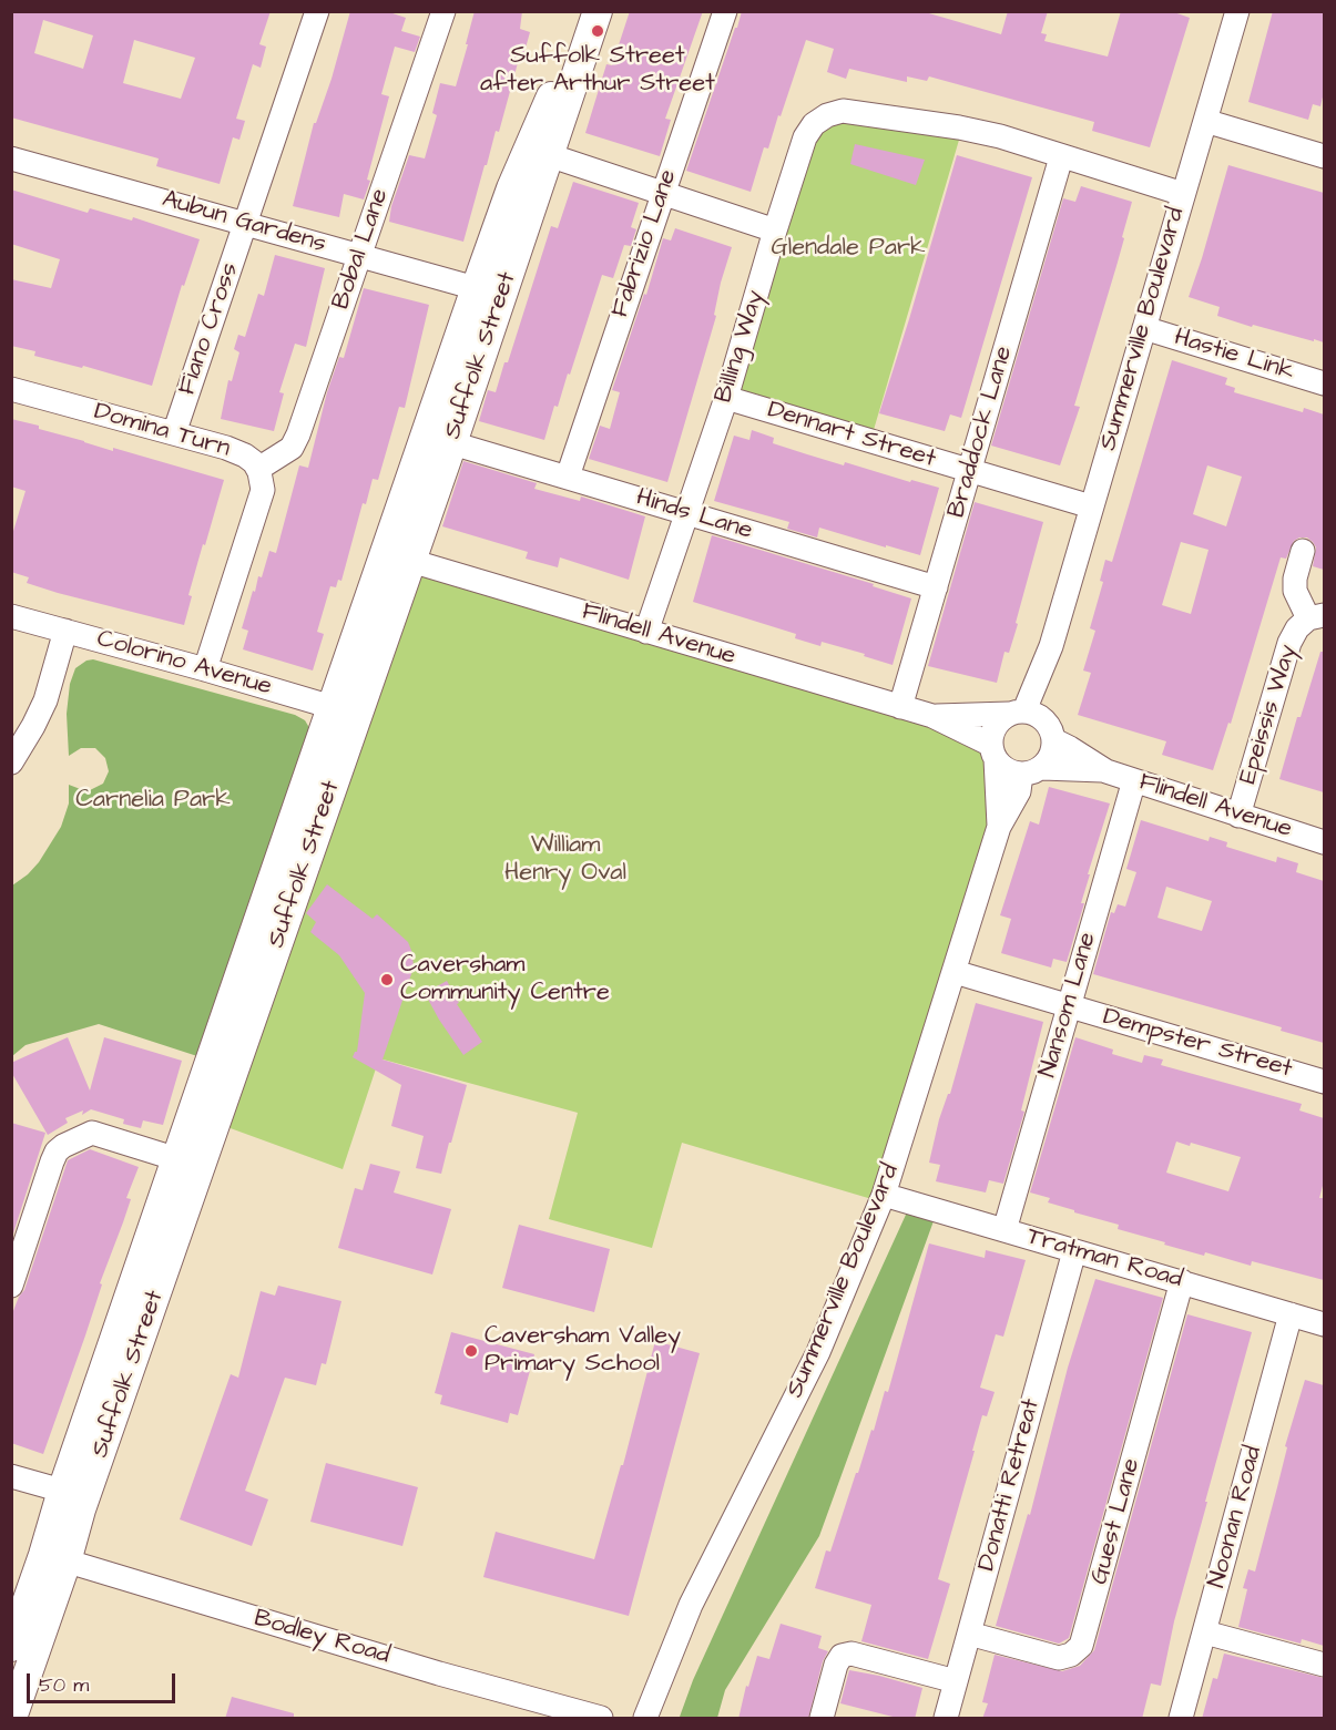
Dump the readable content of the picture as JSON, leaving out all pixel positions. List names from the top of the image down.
{
  "streets": {
    "street": [
      "Aubun Gardens",
      "Fabrizio Lane",
      "Bobal Lane",
      "Fiano Cross",
      "Summerville Boulevard",
      "Billing Way",
      "Suffolk Street",
      "Hastie Link",
      "Domina Turn",
      "Braddock Lane",
      "Dennart Street",
      "Hinds Lane",
      "Flindell Avenue",
      "Colorino Avenue",
      "Epeissis Way",
      "Nansom Lane",
      "Dempster Street",
      "Tratman Road",
      "Donatti Retreat",
      "Noonan Road",
      "Guest Lane",
      "Bodley Road"
    ]
  },
  "crossings": [
    ["Aubun Gardens", "Bobal Lane"],
    ["Aubun Gardens", "Fiano Cross"],
    ["Aubun Gardens", "Suffolk Street"],
    ["Fabrizio Lane", "Hinds Lane"],
    ["Bobal Lane", "Domina Turn"],
    ["Fiano Cross", "Domina Turn"],
    ["Summerville Boulevard", "Billing Way"],
    ["Summerville Boulevard", "Hastie Link"],
    ["Summerville Boulevard", "Dennart Street"],
    ["Summerville Boulevard", "Flindell Avenue"],
    ["Summerville Boulevard", "Dempster Street"],
    ["Summerville Boulevard", "Tratman Road"],
    ["Billing Way", "Braddock Lane"],
    ["Billing Way", "Dennart Street"],
    ["Billing Way", "Hinds Lane"],
    ["Billing Way", "Flindell Avenue"],
    ["Suffolk Street", "Hinds Lane"],
    ["Suffolk Street", "Flindell Avenue"],
    ["Suffolk Street", "Colorino Avenue"],
    ["Suffolk Street", "Bodley Road"],
    ["Domina Turn", "Colorino Avenue"],
    ["Braddock Lane", "Dennart Street"],
    ["Braddock Lane", "Hinds Lane"],
    ["Braddock Lane", "Flindell Avenue"],
    ["Flindell Avenue", "Epeissis Way"],
    ["Flindell Avenue", "Nansom Lane"],
    ["Nansom Lane", "Dempster Street"],
    ["Nansom Lane", "Tratman Road"],
    ["Tratman Road", "Donatti Retreat"],
    ["Tratman Road", "Noonan Road"],
    ["Tratman Road", "Guest Lane"],
    ["Donatti Retreat", "Guest Lane"]
  ],
  "parks": ["Glendale Park", "Carnelia Park", "William Henry Oval"],
  "places": ["Suffolk Street after Arthur Street", "Caversham Community Centre", "Caversham Valley Primary School"],
  "scale_bar": "50 m"
}
